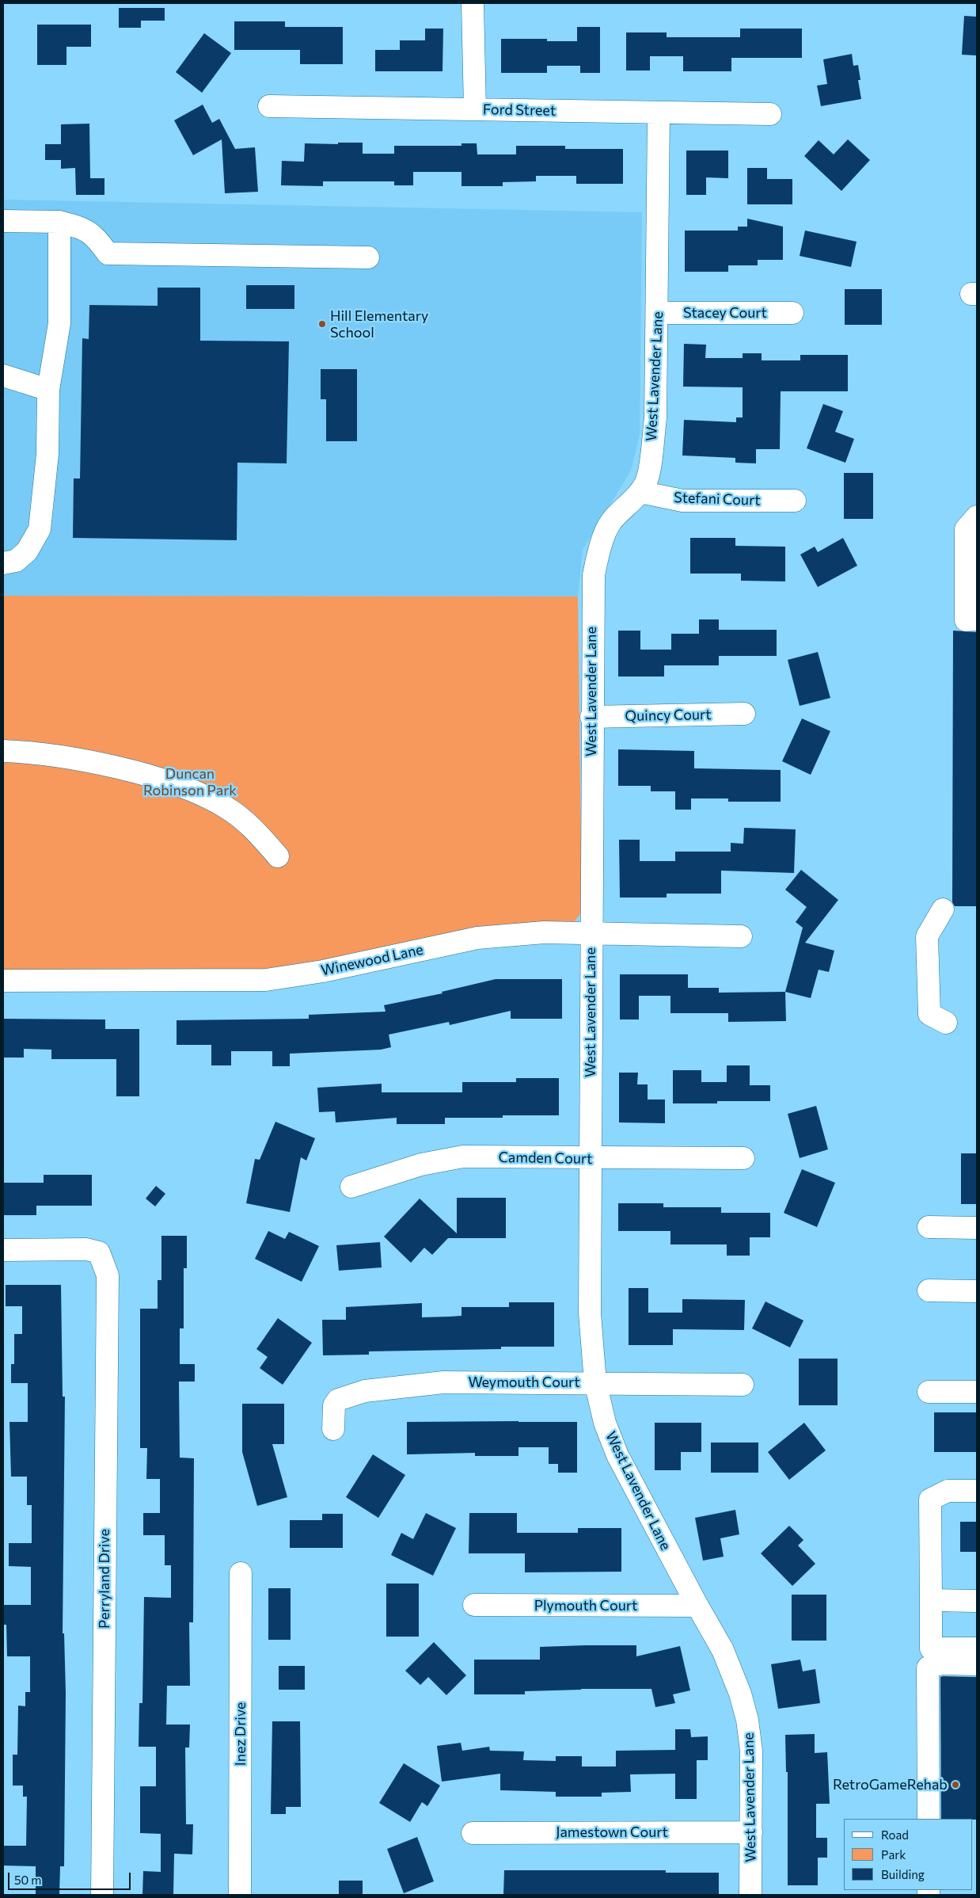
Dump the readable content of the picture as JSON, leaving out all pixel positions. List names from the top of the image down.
{
  "streets": {
    "street": [
      "Ford Street",
      "Stacey Court",
      "West Lavender Lane",
      "Stefani Court",
      "Quincy Court",
      "Winewood Lane",
      "Camden Court",
      "Weymouth Court",
      "Perryland Drive",
      "Plymouth Court",
      "Inez Drive",
      "Jamestown Court"
    ]
  },
  "crossings": [
    ["Ford Street", "West Lavender Lane"],
    ["Stacey Court", "West Lavender Lane"],
    ["West Lavender Lane", "Stefani Court"],
    ["West Lavender Lane", "Quincy Court"],
    ["West Lavender Lane", "Winewood Lane"],
    ["West Lavender Lane", "Camden Court"],
    ["West Lavender Lane", "Weymouth Court"],
    ["West Lavender Lane", "Plymouth Court"],
    ["West Lavender Lane", "Jamestown Court"]
  ],
  "parks": ["Duncan Robinson Park"],
  "places": ["Hill Elementary School", "RetroGameRehab"],
  "legend": ["Road", "Park", "Building"],
  "scale_bar": "50 m"
}
